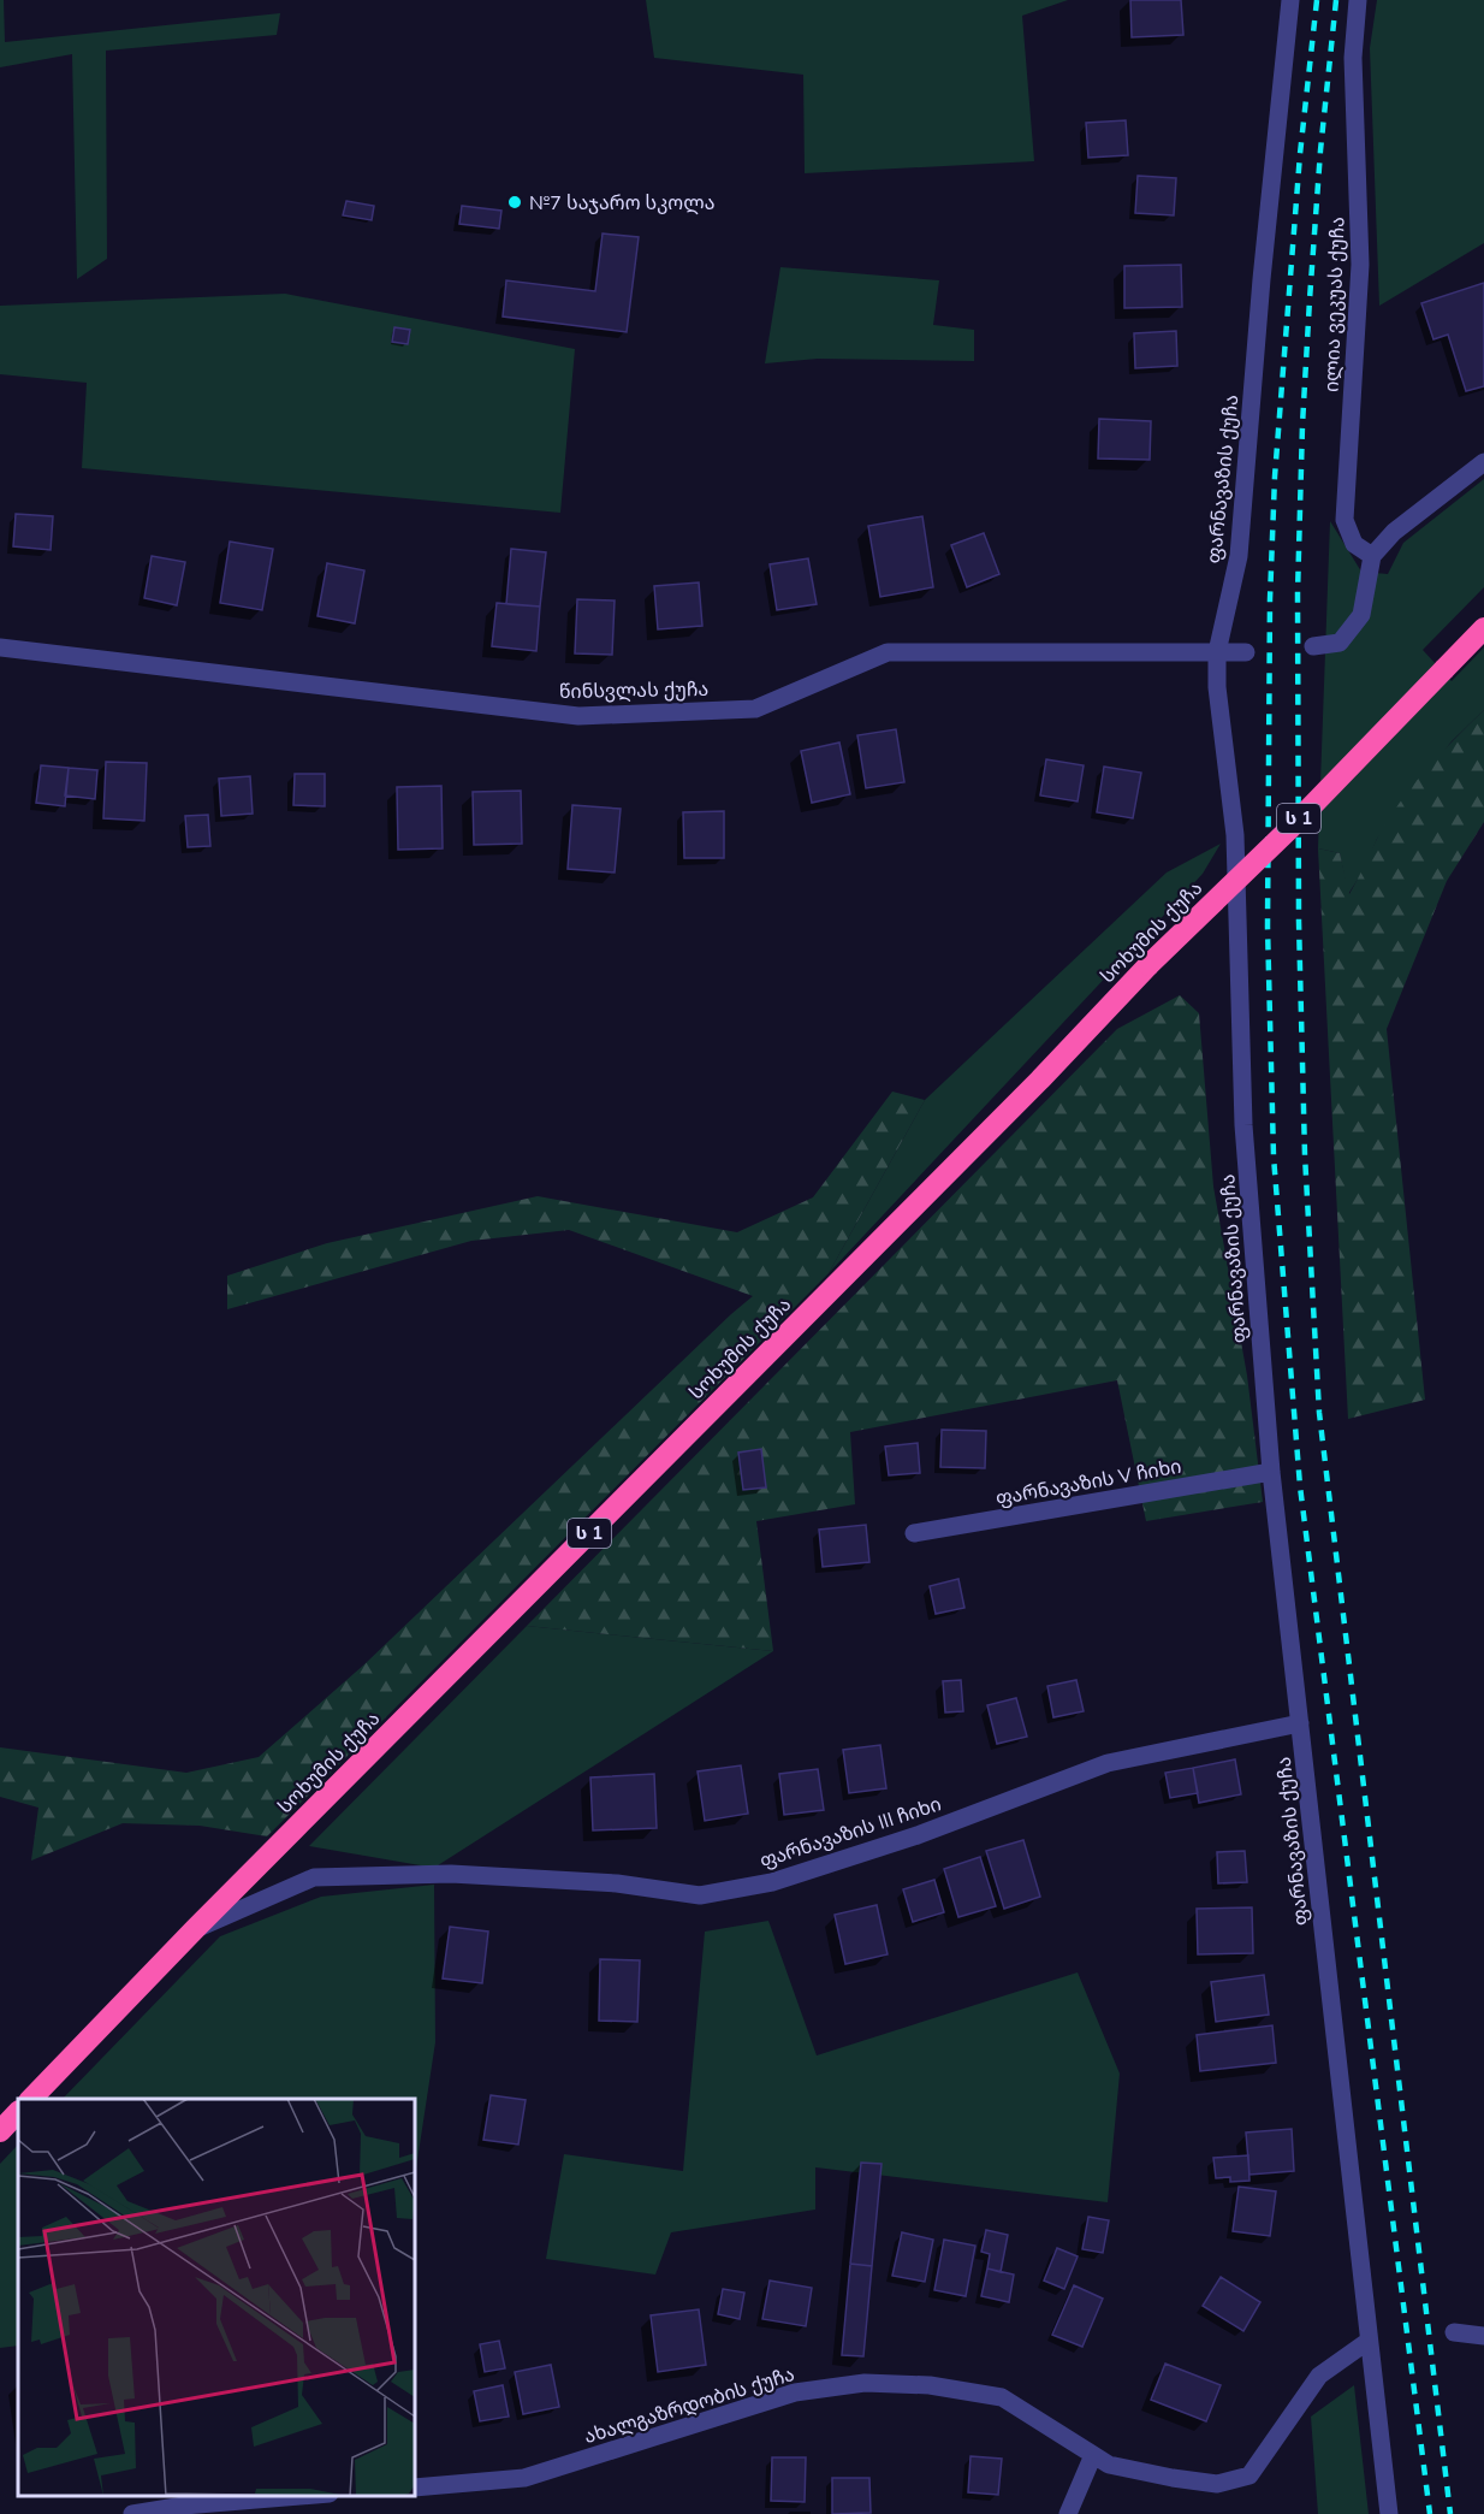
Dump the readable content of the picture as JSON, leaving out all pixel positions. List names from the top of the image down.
{
  "streets": {
    "highway": ["ს 1", "სოხუმის ქუჩა"],
    "street": [
      "ილია ვეკუას ქუჩა",
      "ფარნავაზის ქუჩა",
      "წინსვლას ქუჩა",
      "ფარნავაზის V ჩიხი",
      "ფარნავაზის III ჩიხი",
      "ახალგაზრდობის ქუჩა"
    ]
  },
  "crossings": [
    ["ფარნავაზის ქუჩა", "წინსვლას ქუჩა"],
    ["ფარნავაზის ქუჩა", "ფარნავაზის V ჩიხი"],
    ["ფარნავაზის ქუჩა", "ფარნავაზის III ჩიხი"],
    ["ფარნავაზის ქუჩა", "ახალგაზრდობის ქუჩა"],
    ["სოხუმის ქუჩა", "ფარნავაზის III ჩიხი"]
  ],
  "places": ["№7 საჯარო სკოლა"]
}
